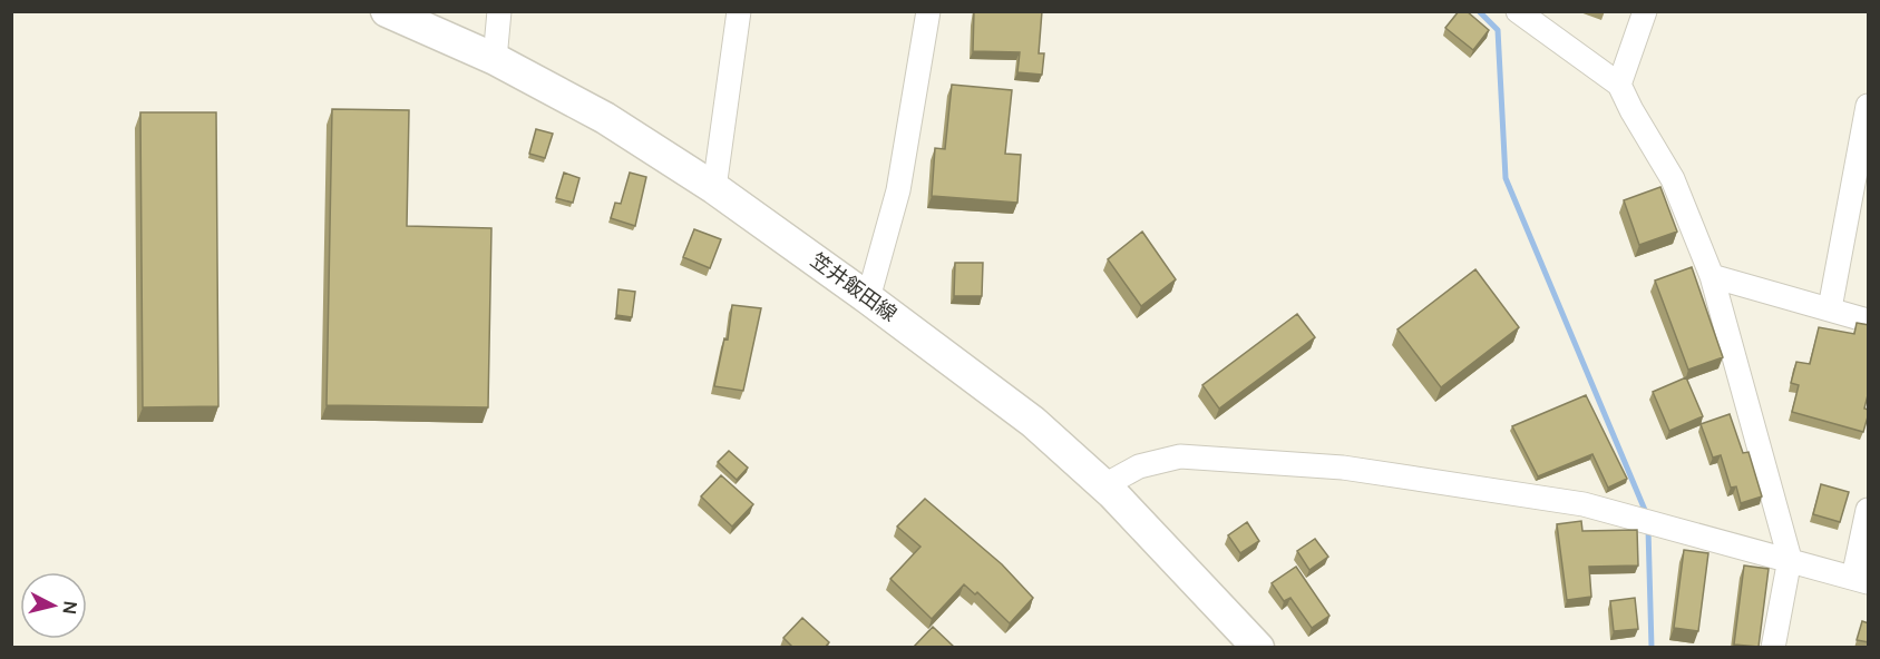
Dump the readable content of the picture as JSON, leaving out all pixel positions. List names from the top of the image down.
{
  "streets": {
    "main road": ["笠井飯田線"]
  },
  "north": "right"
}
